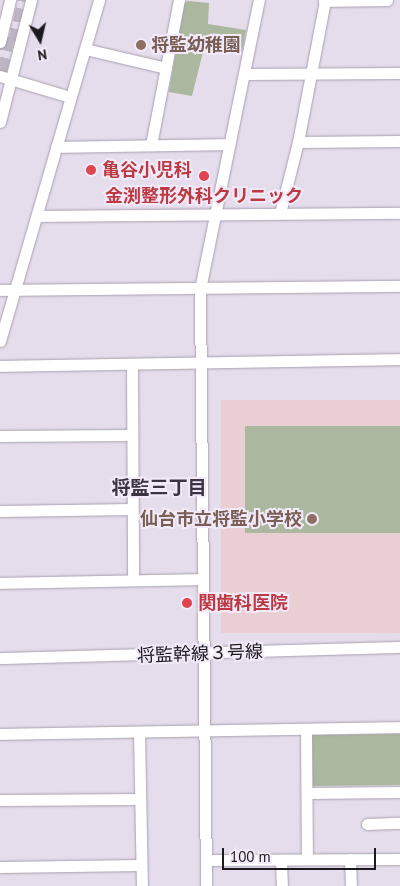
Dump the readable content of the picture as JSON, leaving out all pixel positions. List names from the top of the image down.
{
  "streets": {
    "street": ["将監幹線３号線"]
  },
  "districts": ["将監三丁目"],
  "places": [
    "将監幼稚園",
    "亀谷小児科",
    "金渕整形外科クリニック",
    "仙台市立将監小学校",
    "関歯科医院"
  ],
  "scale_bar": "100 m",
  "north": "bottom"
}
